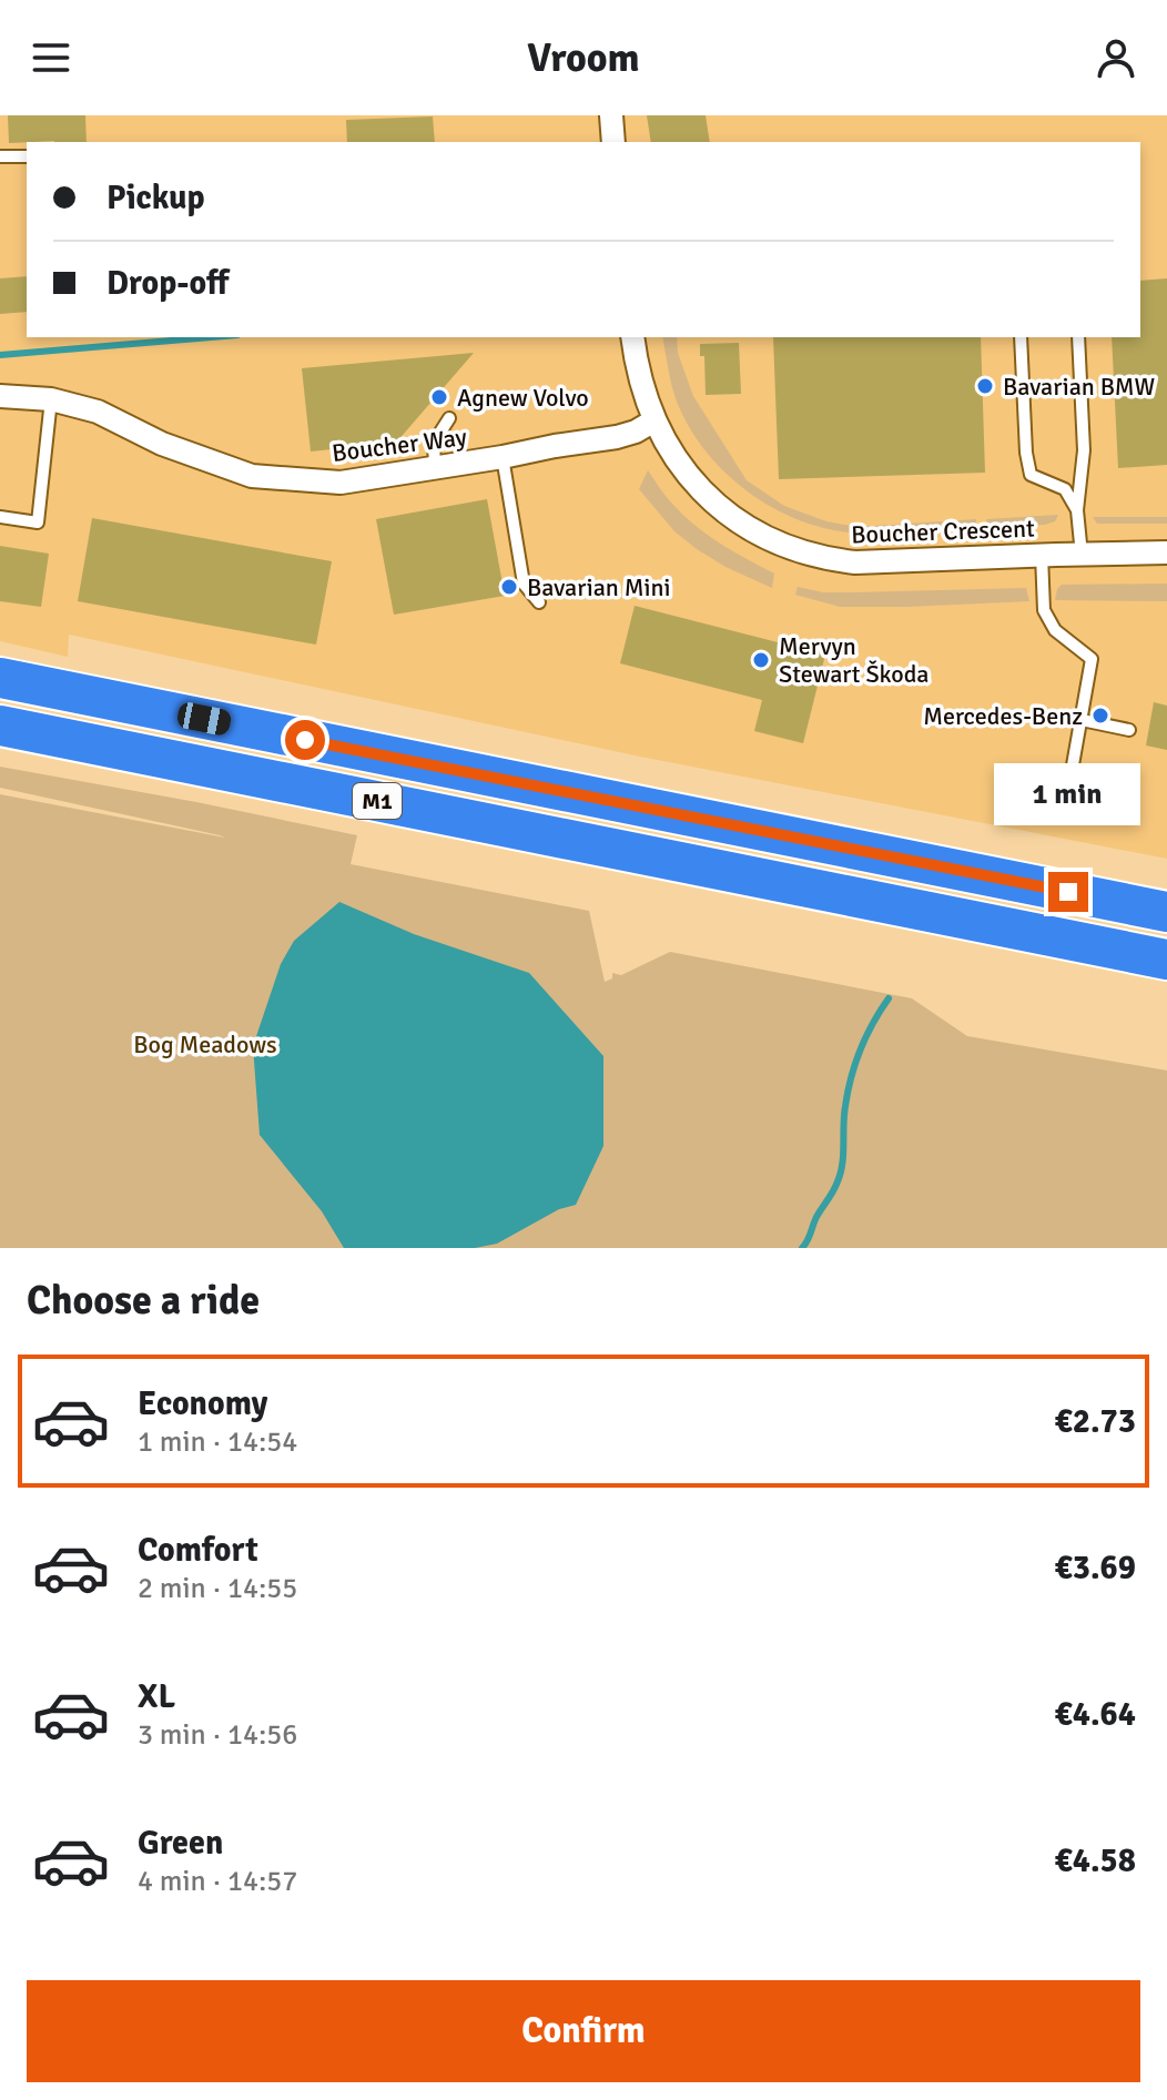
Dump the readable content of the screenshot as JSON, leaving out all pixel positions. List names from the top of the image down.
{
  "streets": {
    "highway": ["M1"],
    "street": ["Boucher Way", "Boucher Crescent"]
  },
  "crossings": [
    ["Boucher Way", "Boucher Crescent"]
  ],
  "parks": ["Bog Meadows"],
  "places": [
    "Bavarian BMW",
    "Agnew Volvo",
    "Bavarian Mini",
    "Mervyn Stewart Škoda",
    "Mercedes-Benz"
  ],
  "page": {
    "header": "Vroom",
    "banner": ["Pickup", "Drop-off"],
    "bubble": "1 min",
    "heading": "Choose a ride",
    "list": [
      {
        "name": "Economy",
        "note": "1 min · 14:54",
        "value": "€2.73"
      },
      {
        "name": "Comfort",
        "note": "2 min · 14:55",
        "value": "€3.69"
      },
      {
        "name": "XL",
        "note": "3 min · 14:56",
        "value": "€4.64"
      },
      {
        "name": "Green",
        "note": "4 min · 14:57",
        "value": "€4.58"
      }
    ],
    "buttons": "Confirm"
  }
}
